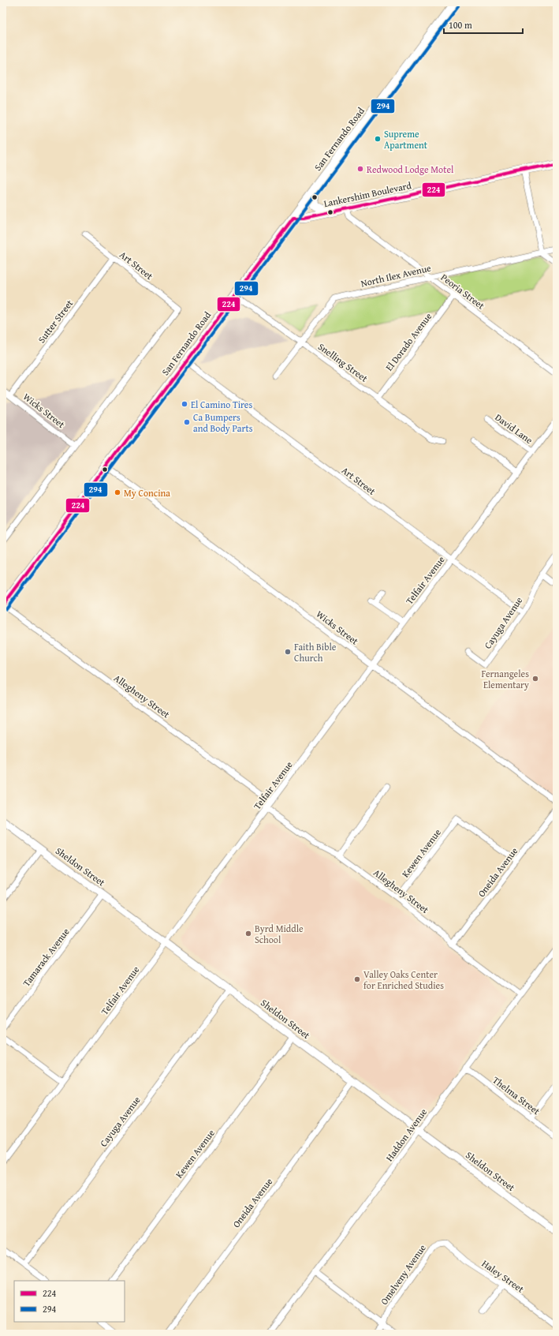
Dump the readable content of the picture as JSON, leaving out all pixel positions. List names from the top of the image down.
{
  "streets": {
    "main road": ["San Fernando Road", "Lankershim Boulevard", "Sheldon Street"],
    "street": [
      "Art Street",
      "North Ilex Avenue",
      "Peoria Street",
      "Sutter Street",
      "El Dorado Avenue",
      "Snelling Street",
      "Wicks Street",
      "David Lane",
      "Telfair Avenue",
      "Cayuga Avenue",
      "Allegheny Street",
      "Kewen Avenue",
      "Oneida Avenue",
      "Tamarack Avenue",
      "Thelma Street",
      "Haddon Avenue",
      "Omelveny Avenue",
      "Haley Street"
    ]
  },
  "crossings": [
    ["San Fernando Road", "Lankershim Boulevard"],
    ["San Fernando Road", "Art Street"],
    ["San Fernando Road", "Snelling Street"],
    ["San Fernando Road", "Wicks Street"],
    ["San Fernando Road", "Allegheny Street"],
    ["Lankershim Boulevard", "Peoria Street"],
    ["Art Street", "Sutter Street"],
    ["Art Street", "Wicks Street"],
    ["Art Street", "Telfair Avenue"],
    ["Art Street", "Cayuga Avenue"],
    ["North Ilex Avenue", "Peoria Street"],
    ["North Ilex Avenue", "Snelling Street"],
    ["Peoria Street", "El Dorado Avenue"],
    ["Sutter Street", "Wicks Street"],
    ["El Dorado Avenue", "Snelling Street"],
    ["Wicks Street", "Telfair Avenue"],
    ["David Lane", "Telfair Avenue"],
    ["Telfair Avenue", "Allegheny Street"],
    ["Telfair Avenue", "Sheldon Street"],
    ["Cayuga Avenue", "Sheldon Street"],
    ["Allegheny Street", "Kewen Avenue"],
    ["Allegheny Street", "Oneida Avenue"],
    ["Allegheny Street", "Haddon Avenue"],
    ["Kewen Avenue", "Sheldon Street"],
    ["Kewen Avenue", "Oneida Avenue"],
    ["Sheldon Street", "Oneida Avenue"],
    ["Sheldon Street", "Tamarack Avenue"],
    ["Sheldon Street", "Haddon Avenue"],
    ["Thelma Street", "Haddon Avenue"],
    ["Omelveny Avenue", "Haley Street"]
  ],
  "places": [
    "Supreme Apartment",
    "Redwood Lodge Motel",
    "El Camino Tires",
    "Ca Bumpers and Body Parts",
    "My Concina",
    "Faith Bible Church",
    "Fernangeles Elementary",
    "Byrd Middle School",
    "Valley Oaks Center for Enriched Studies"
  ],
  "lines": ["transit line 294", "transit line 224"],
  "legend": ["224", "294"],
  "scale_bar": "100 m"
}
